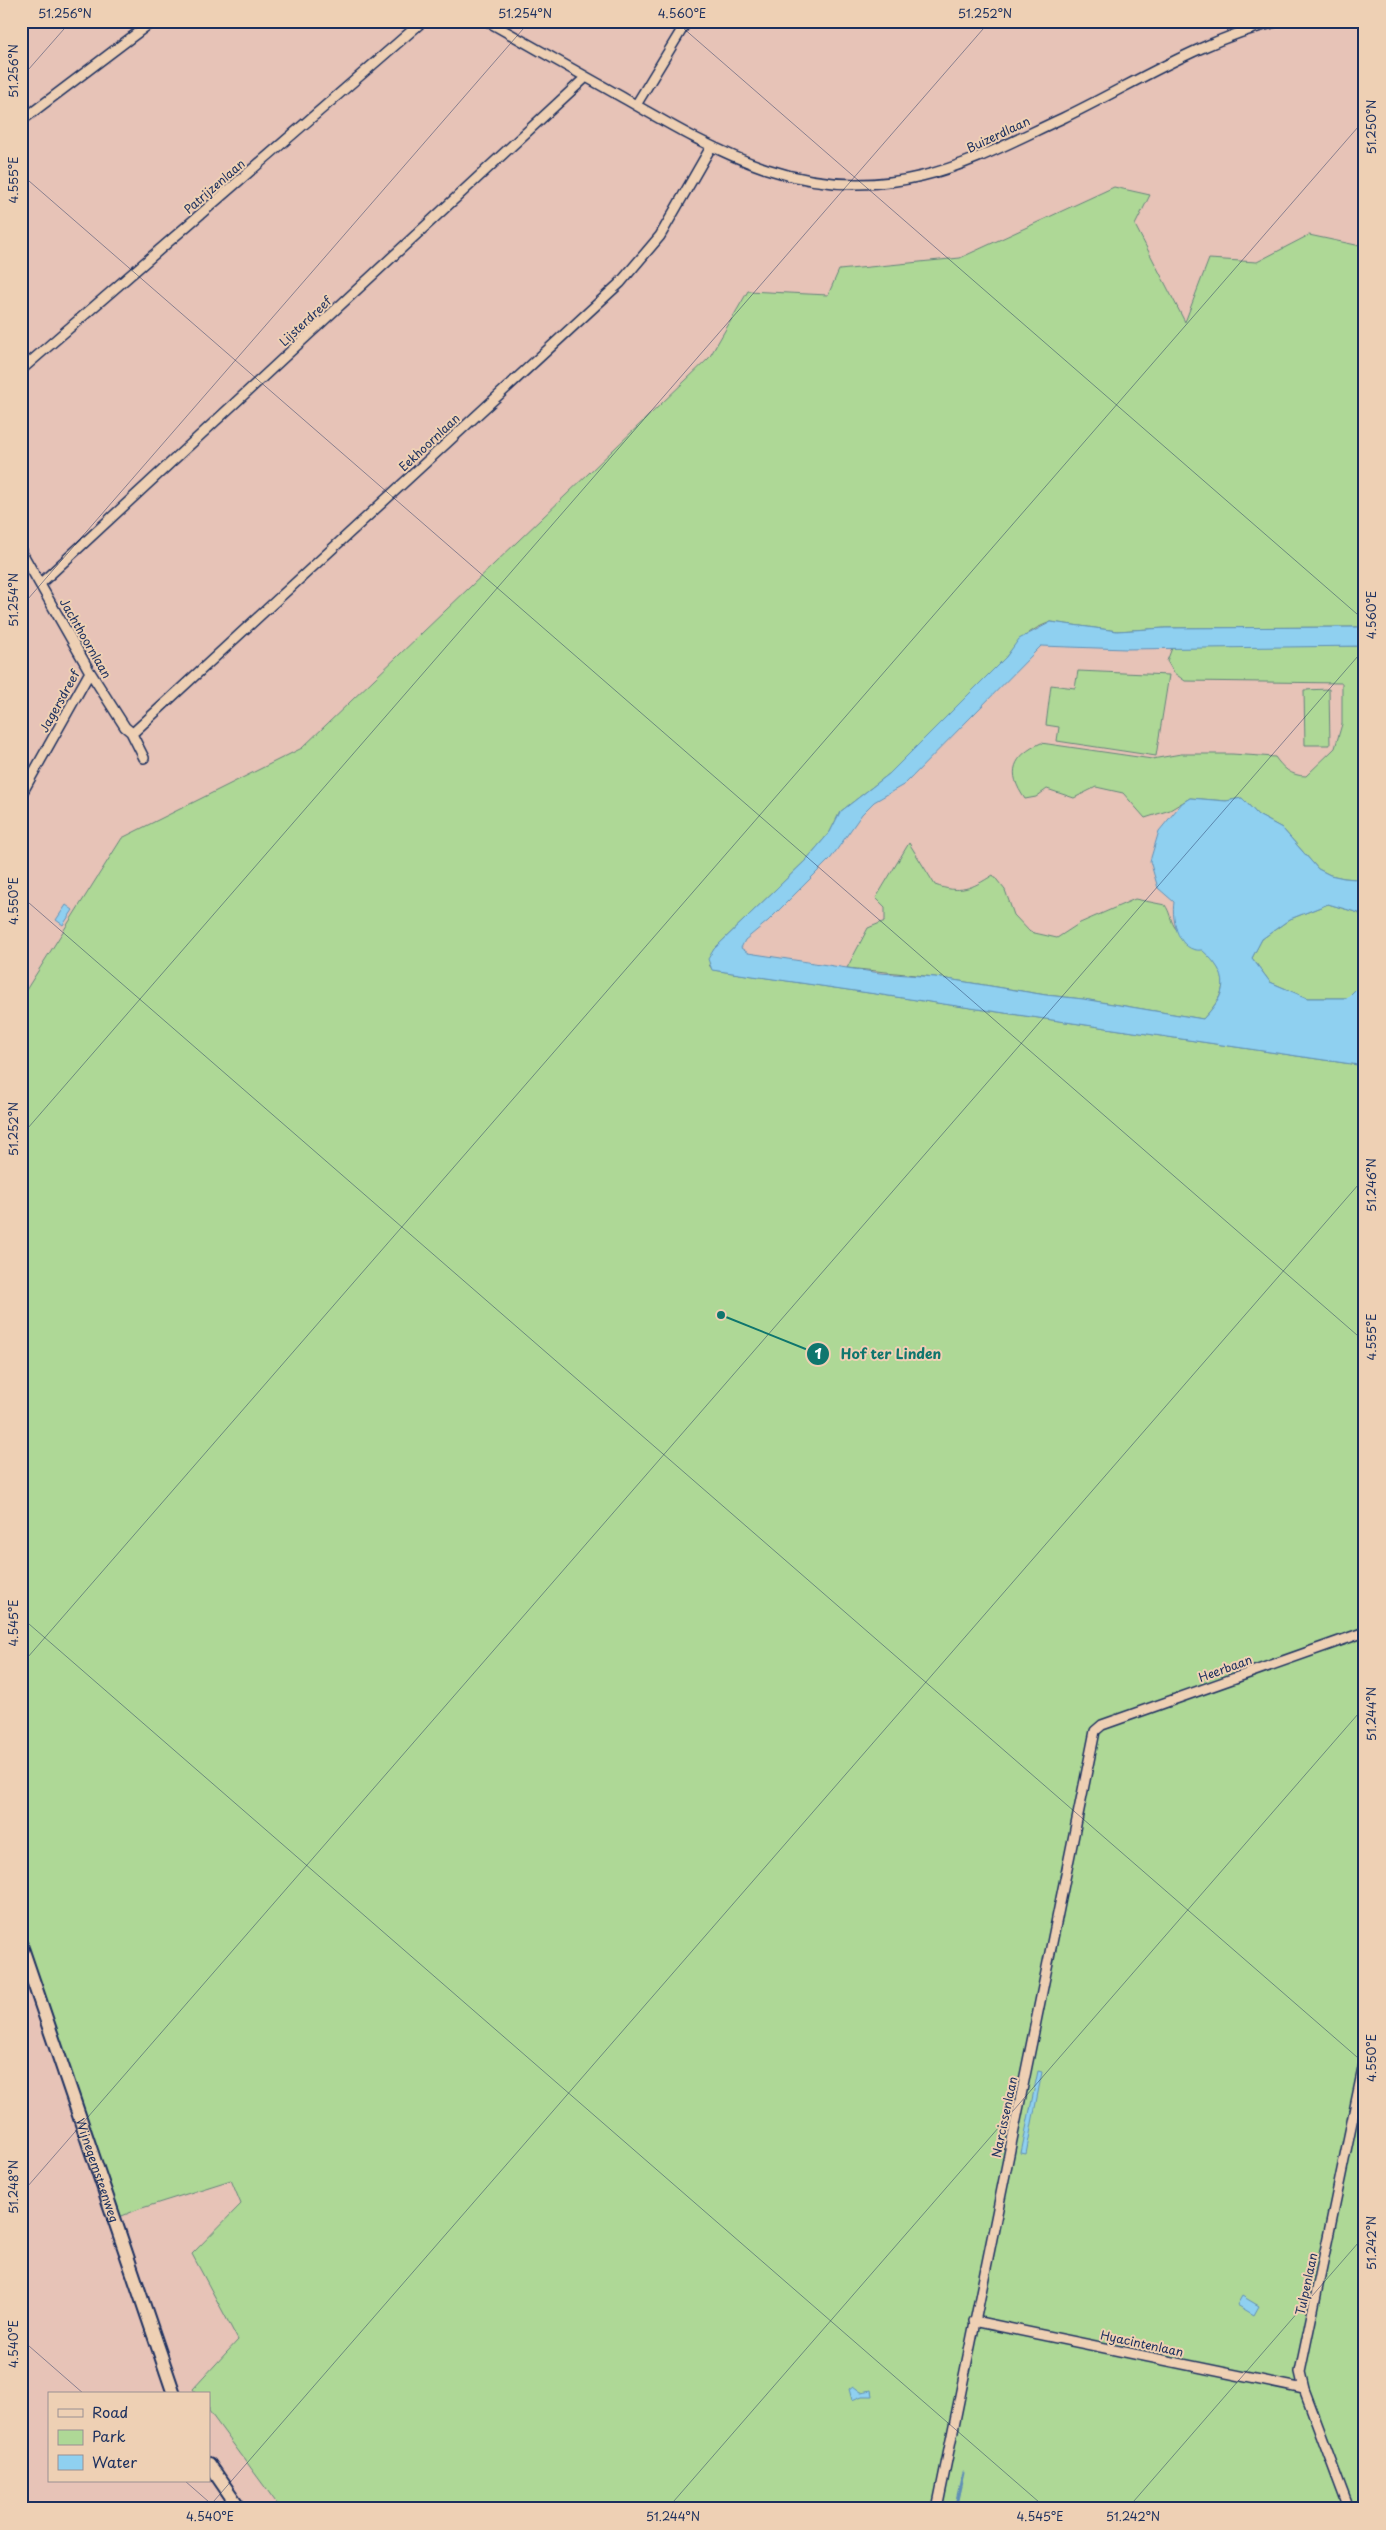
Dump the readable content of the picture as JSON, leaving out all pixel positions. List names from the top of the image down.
{
  "streets": {
    "street": [
      "Buizerdlaan",
      "Patrijzenlaan",
      "Lijsterdreef",
      "Eekhoornlaan",
      "Jachthoornlaan",
      "Jagersdreef",
      "Heerbaan",
      "Narcissenlaan",
      "Wijnegemsteenweg",
      "Tulpenlaan",
      "Hyacintenlaan"
    ]
  },
  "crossings": [
    ["Buizerdlaan", "Lijsterdreef"],
    ["Buizerdlaan", "Eekhoornlaan"],
    ["Lijsterdreef", "Jachthoornlaan"],
    ["Eekhoornlaan", "Jachthoornlaan"],
    ["Jachthoornlaan", "Jagersdreef"],
    ["Heerbaan", "Narcissenlaan"],
    ["Narcissenlaan", "Hyacintenlaan"],
    ["Tulpenlaan", "Hyacintenlaan"]
  ],
  "places": ["Hof ter Linden"],
  "legend": ["Road", "Park", "Water"],
  "coordinates": [
    "51.256°N",
    "51.254°N",
    "4.560°E",
    "51.252°N",
    "51.250°N",
    "4.555°E",
    "4.550°E",
    "51.246°N",
    "4.545°E",
    "51.244°N",
    "51.248°N",
    "51.242°N",
    "4.540°E"
  ]
}
